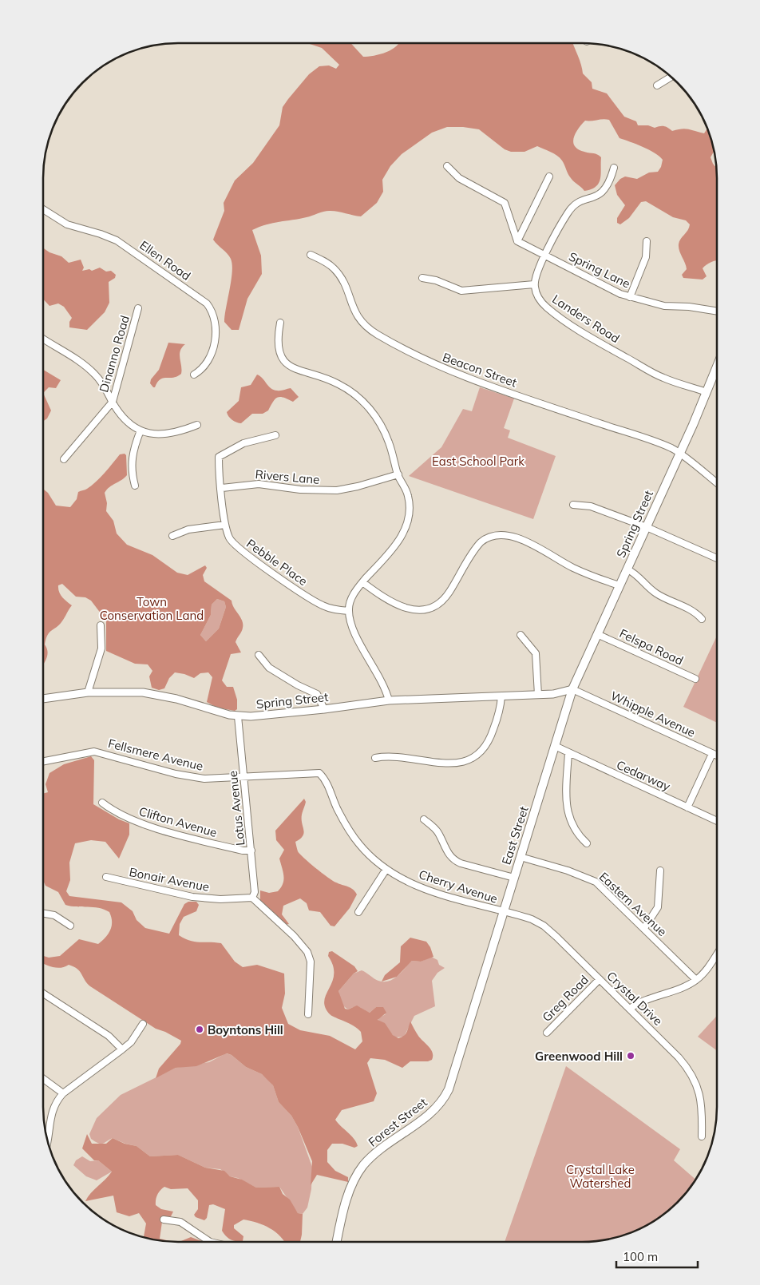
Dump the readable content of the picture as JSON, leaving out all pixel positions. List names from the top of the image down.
{
  "streets": {
    "main road": ["Spring Street", "East Street", "Forest Street"],
    "street": [
      "Ellen Road",
      "Spring Lane",
      "Landers Road",
      "Dinanno Road",
      "Beacon Street",
      "Rivers Lane",
      "Pebble Place",
      "Felspa Road",
      "Whipple Avenue",
      "Fellsmere Avenue",
      "Cedarway",
      "Lotus Avenue",
      "Clifton Avenue",
      "Bonair Avenue",
      "Cherry Avenue",
      "Eastern Avenue",
      "Greg Road",
      "Crystal Drive"
    ]
  },
  "crossings": [
    ["Landers Road", "Spring Street"],
    ["Beacon Street", "Spring Street"],
    ["Rivers Lane", "Pebble Place"],
    ["Spring Street", "Felspa Road"],
    ["Spring Street", "Whipple Avenue"],
    ["Spring Street", "Lotus Avenue"],
    ["Spring Street", "East Street"],
    ["Whipple Avenue", "East Street"],
    ["Fellsmere Avenue", "Lotus Avenue"],
    ["Fellsmere Avenue", "Cherry Avenue"],
    ["Cedarway", "East Street"],
    ["Lotus Avenue", "Clifton Avenue"],
    ["Lotus Avenue", "Bonair Avenue"],
    ["East Street", "Cherry Avenue"],
    ["East Street", "Eastern Avenue"],
    ["East Street", "Crystal Drive"],
    ["East Street", "Forest Street"],
    ["Cherry Avenue", "Crystal Drive"],
    ["Greg Road", "Crystal Drive"]
  ],
  "parks": ["East School Park", "Town Conservation Land", "Crystal Lake Watershed"],
  "places": ["Boyntons Hill", "Greenwood Hill"],
  "scale_bar": "100 m"
}
